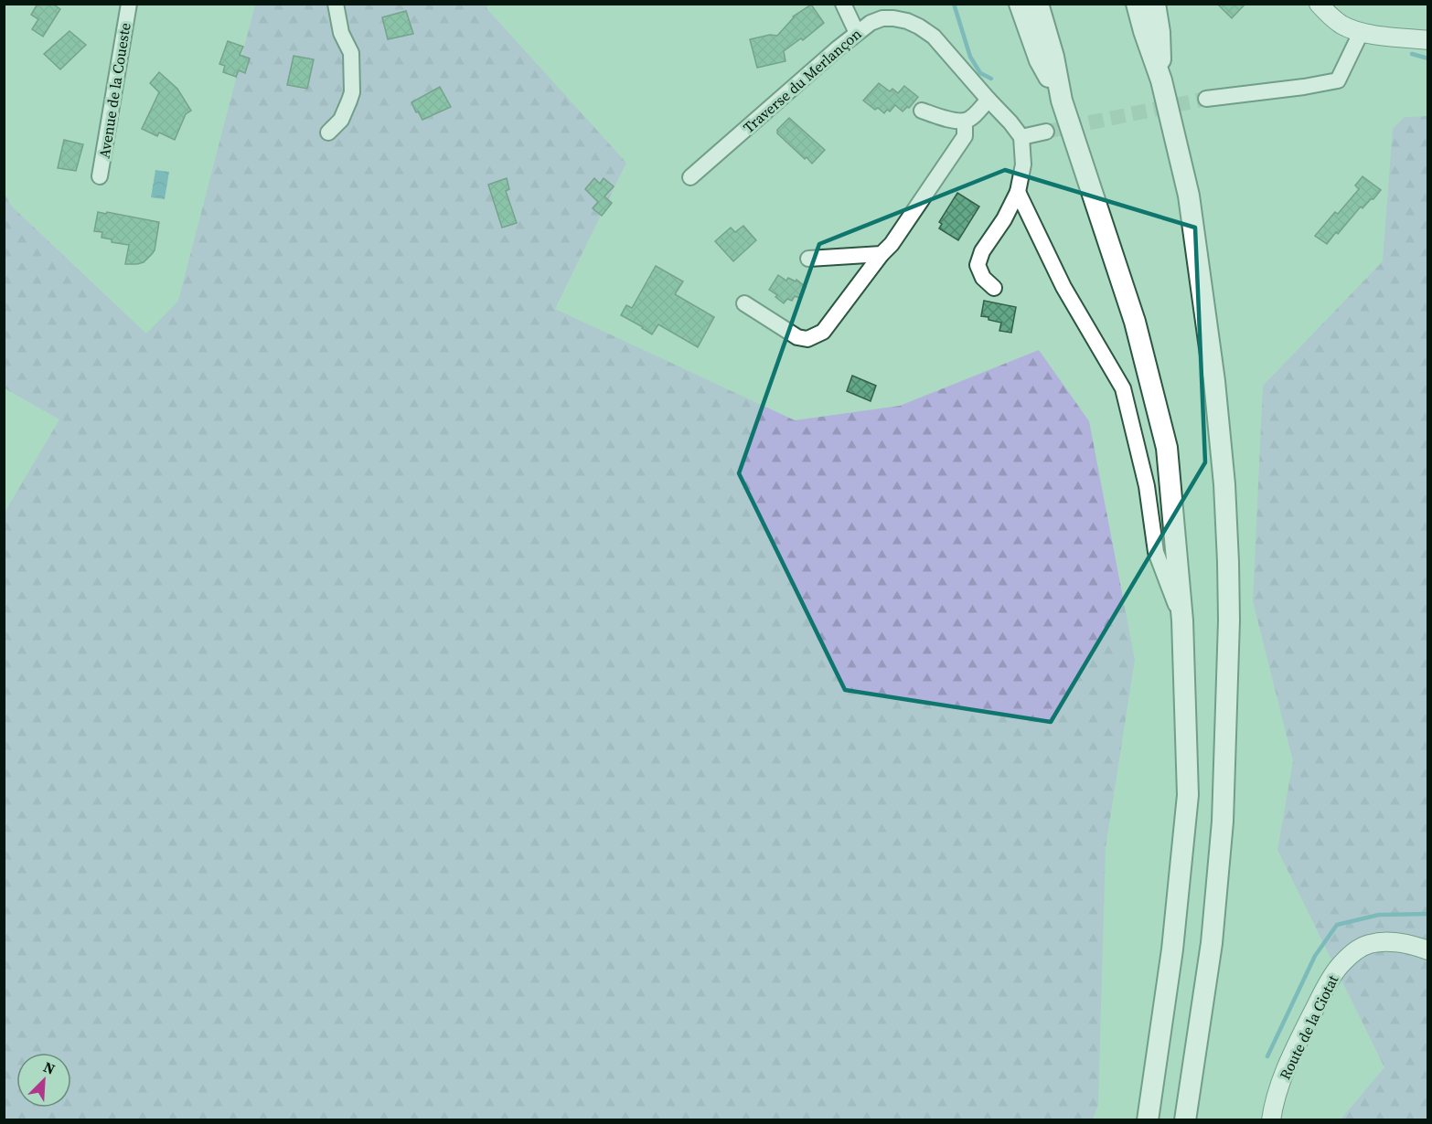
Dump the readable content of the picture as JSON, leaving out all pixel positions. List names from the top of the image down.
{
  "streets": {
    "main road": ["Route de la Ciotat"],
    "street": ["Traverse du Merlançon", "Avenue de la Coueste"]
  },
  "north": "top right"
}
